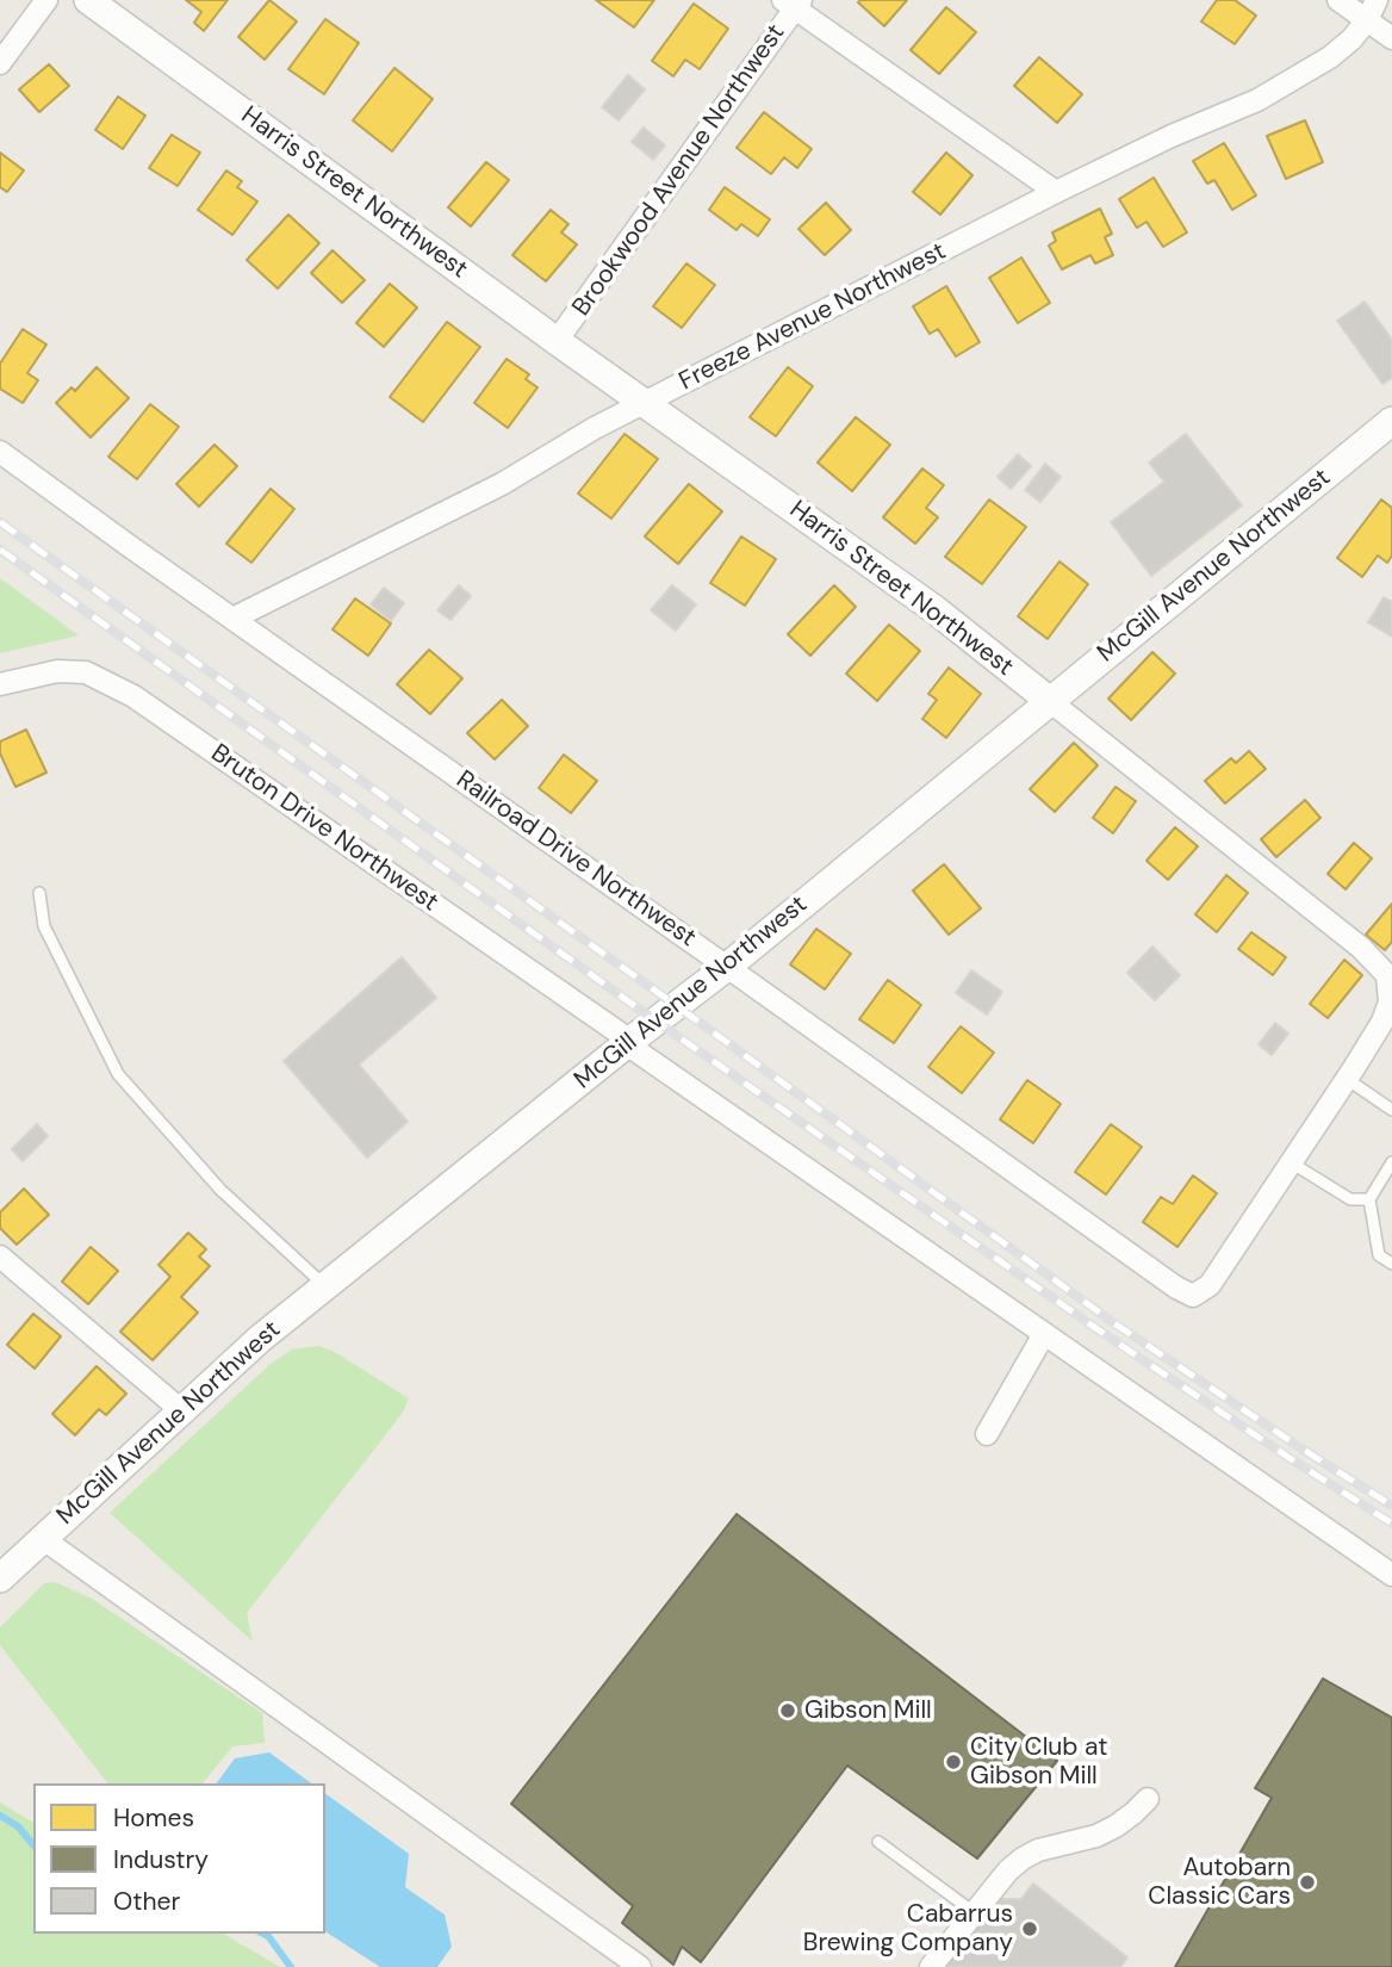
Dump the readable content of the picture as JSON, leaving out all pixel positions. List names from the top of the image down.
{
  "streets": {
    "street": [
      "Brookwood Avenue Northwest",
      "Harris Street Northwest",
      "Freeze Avenue Northwest",
      "McGill Avenue Northwest",
      "Bruton Drive Northwest",
      "Railroad Drive Northwest"
    ]
  },
  "crossings": [
    ["Brookwood Avenue Northwest", "Harris Street Northwest"],
    ["Harris Street Northwest", "Freeze Avenue Northwest"],
    ["Harris Street Northwest", "McGill Avenue Northwest"],
    ["Harris Street Northwest", "Railroad Drive Northwest"],
    ["Freeze Avenue Northwest", "Railroad Drive Northwest"],
    ["McGill Avenue Northwest", "Bruton Drive Northwest"],
    ["McGill Avenue Northwest", "Railroad Drive Northwest"]
  ],
  "places": [
    "Gibson Mill",
    "City Club at Gibson Mill",
    "Autobarn Classic Cars",
    "Cabarrus Brewing Company"
  ],
  "legend": ["Homes", "Industry", "Other"]
}
